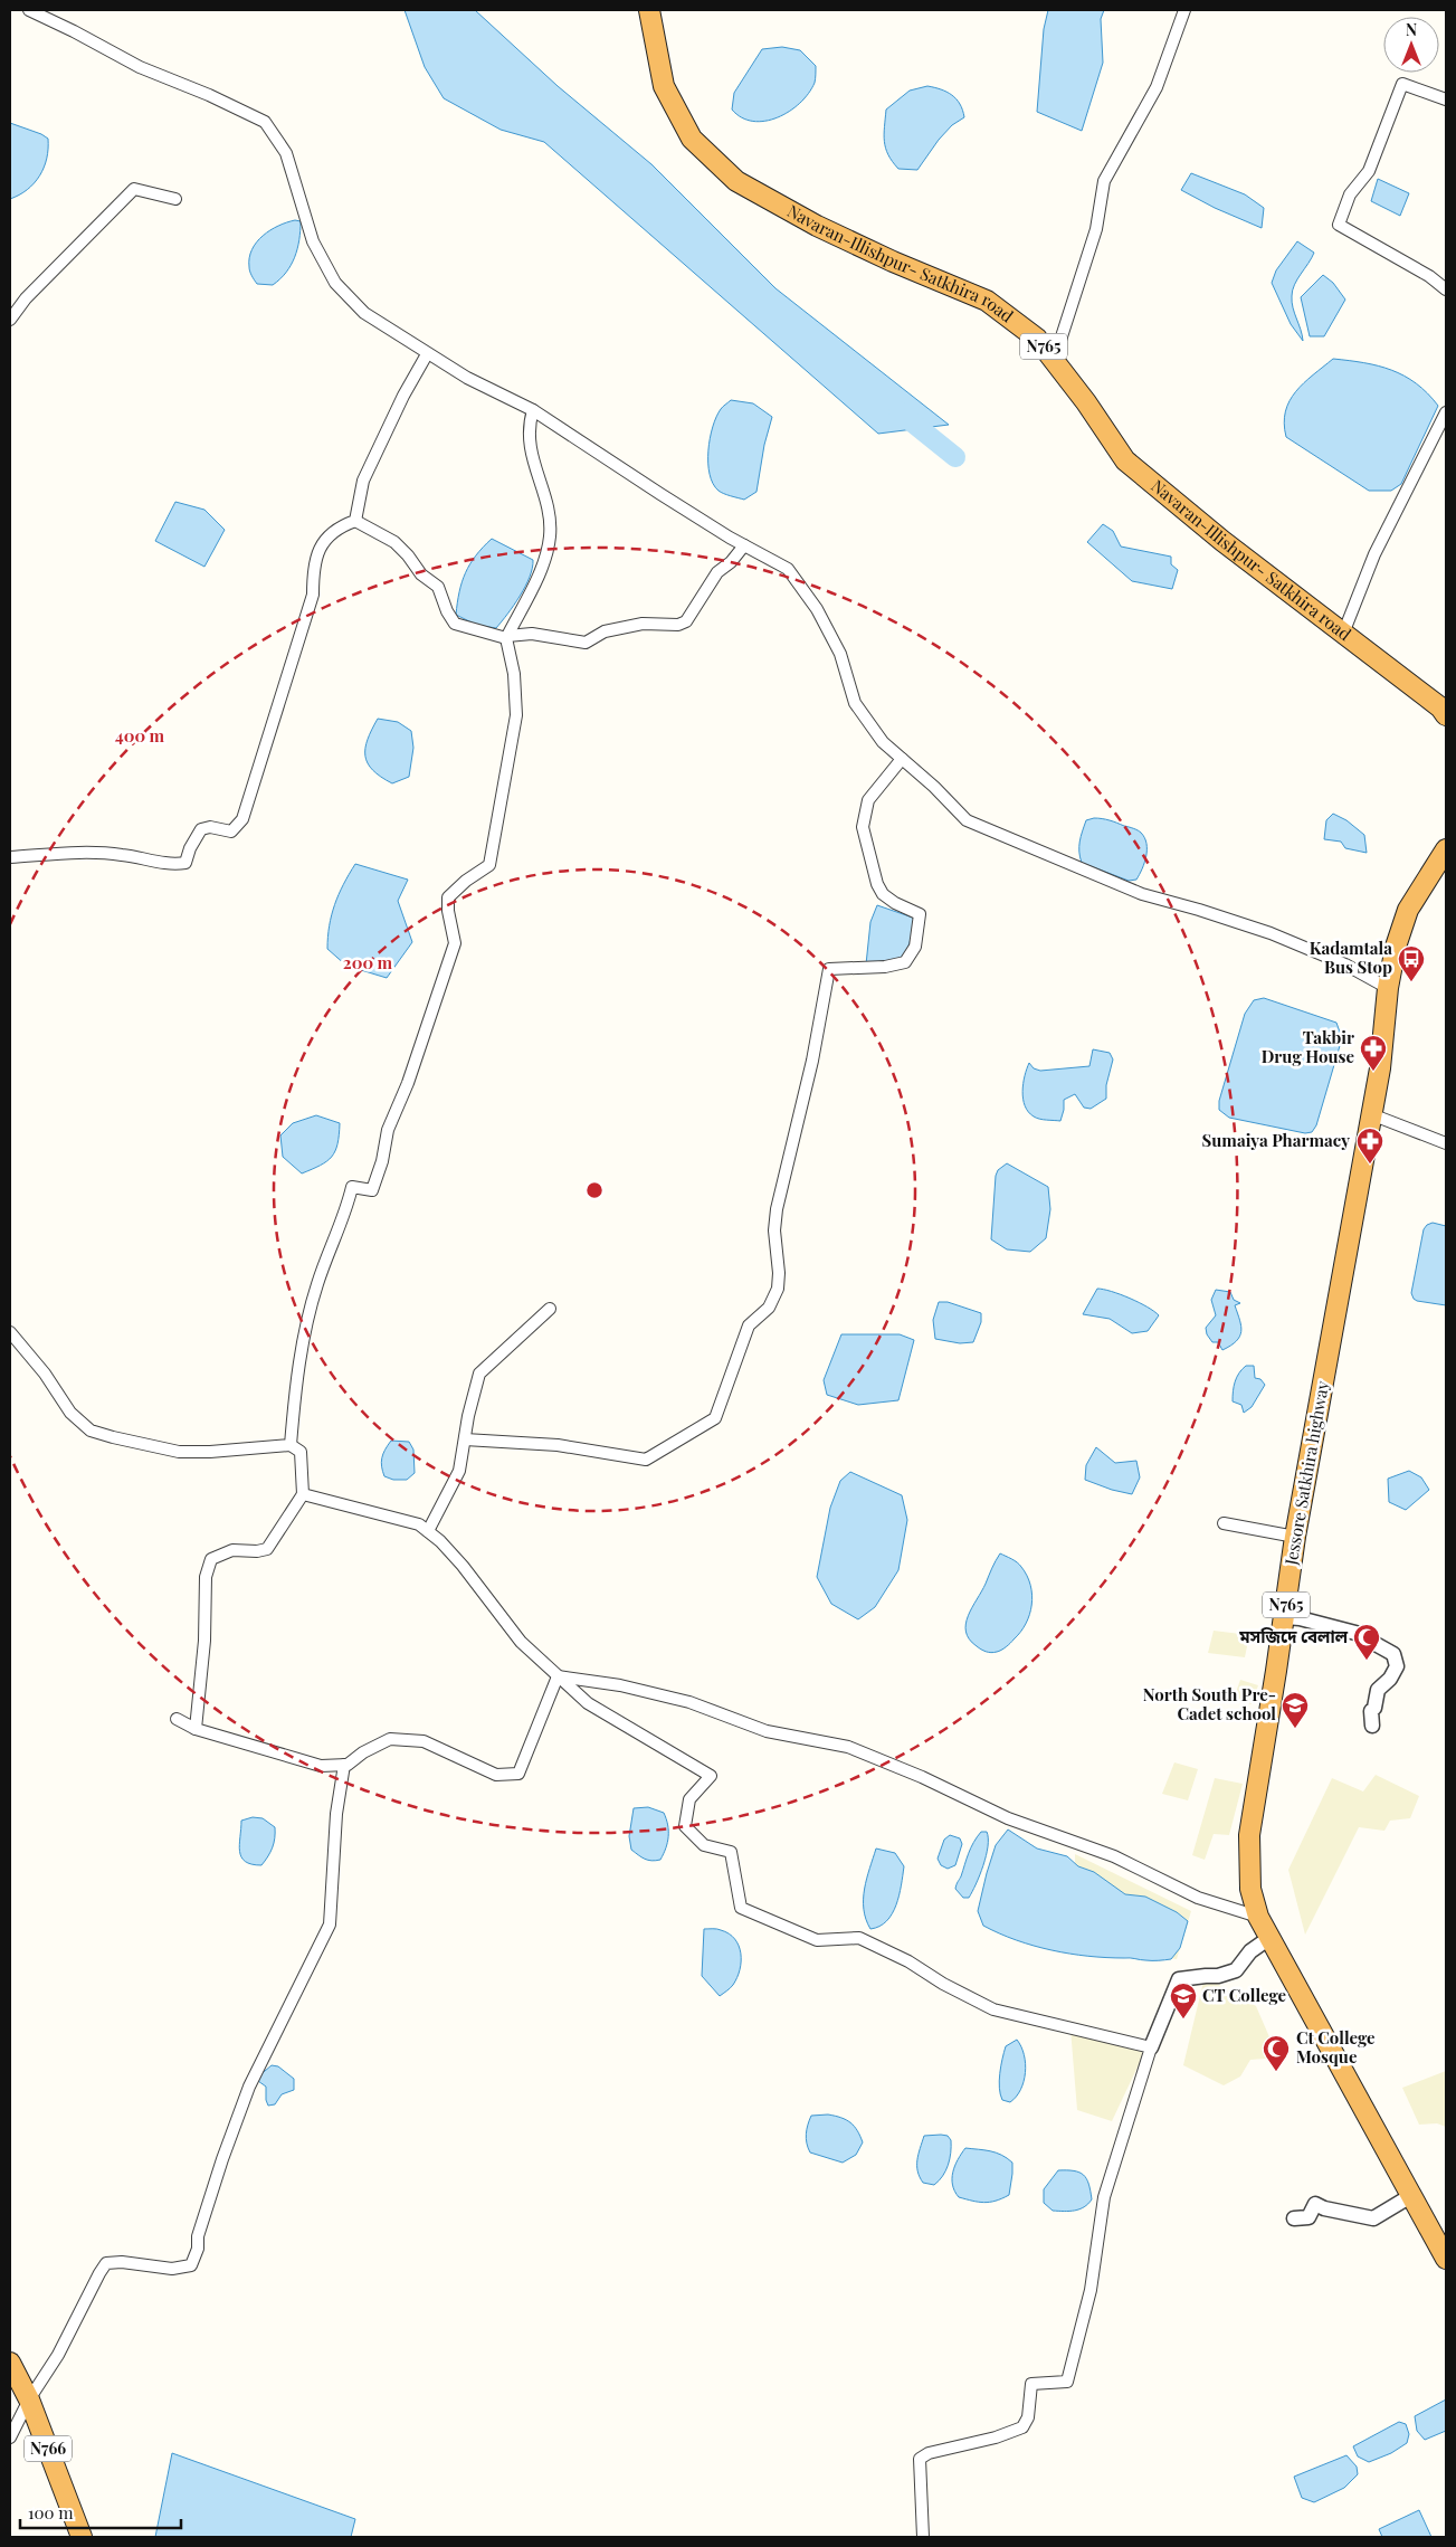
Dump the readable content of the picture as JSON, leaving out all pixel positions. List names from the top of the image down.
{
  "streets": {
    "highway": [
      "Navaran-Illishpur- Satkhira road",
      "N765",
      "Jessore Satkhira highway",
      "N766"
    ]
  },
  "places": {
    "bus stop": ["Kadamtala Bus Stop"],
    "pharmacy": ["Takbir Drug House", "Sumaiya Pharmacy"],
    "mosque": ["মসজিদে বেলাল", "Ct College Mosque"],
    "school or university": ["North South Pre- Cadet school", "CT College"]
  },
  "scale_bar": "100 m",
  "north": "top",
  "rings": ["400 m", "200 m"]
}
